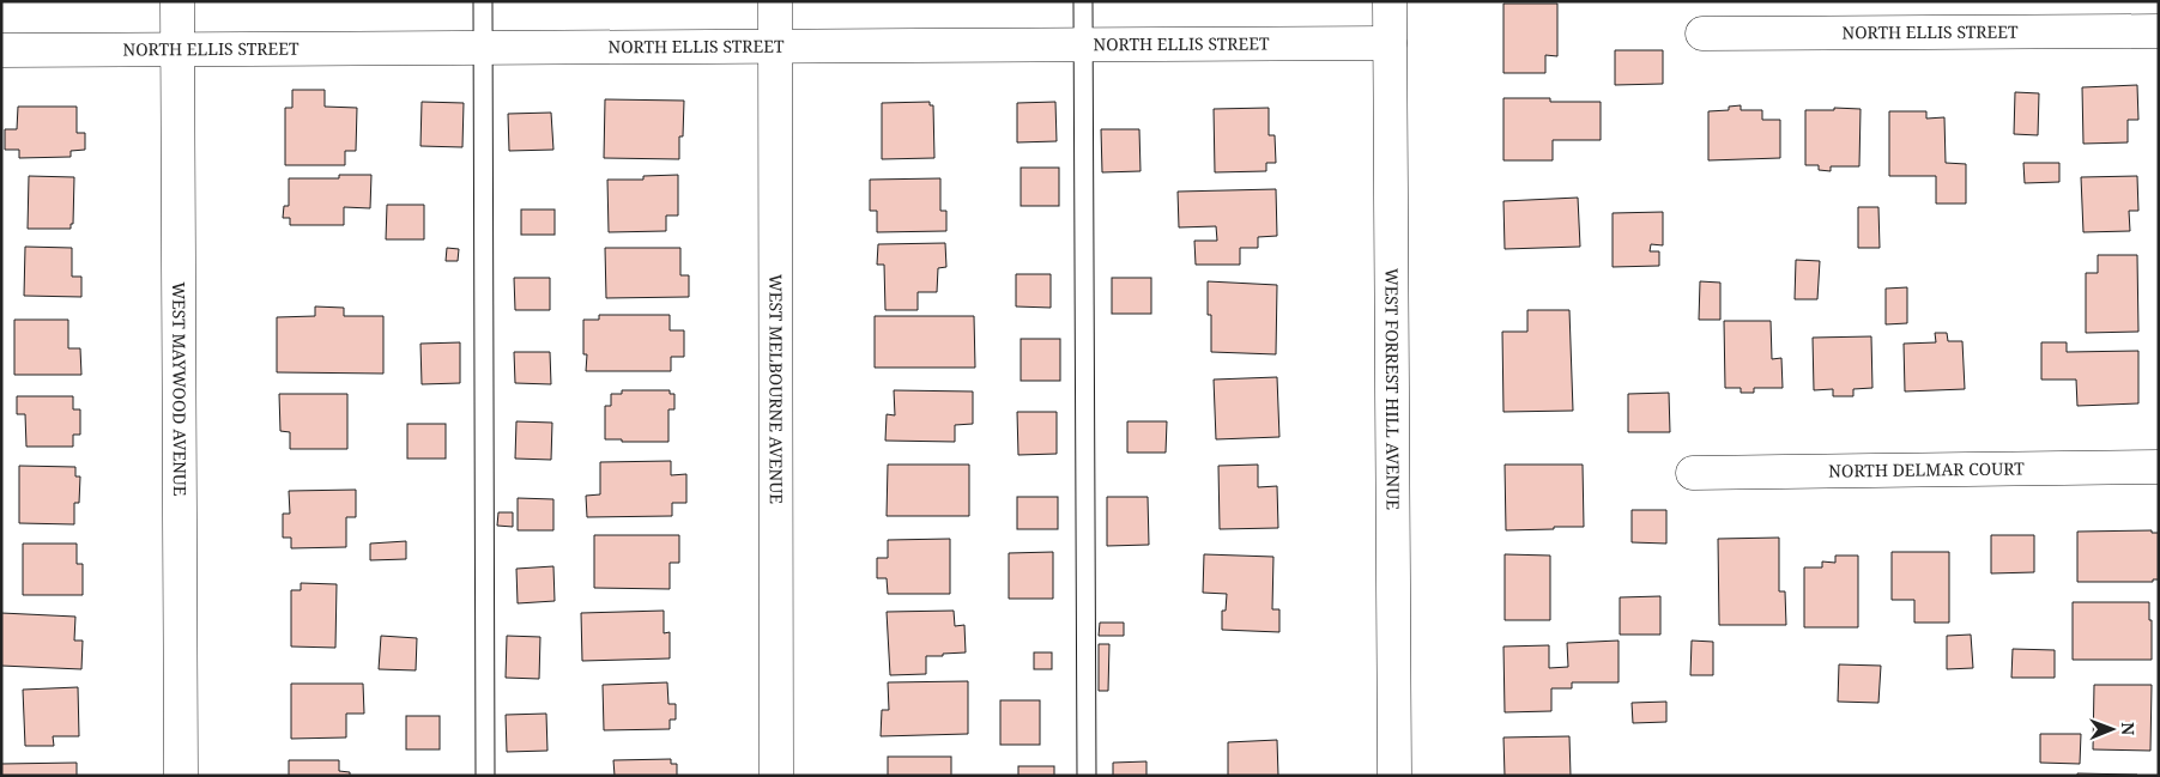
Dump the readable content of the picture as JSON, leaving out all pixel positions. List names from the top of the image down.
{
  "streets": {
    "street": [
      "NORTH ELLIS STREET",
      "WEST MELBOURNE AVENUE",
      "WEST MAYWOOD AVENUE",
      "WEST FORREST HILL AVENUE",
      "NORTH DELMAR COURT"
    ]
  },
  "crossings": [
    ["NORTH ELLIS STREET", "WEST MELBOURNE AVENUE"],
    ["NORTH ELLIS STREET", "WEST MAYWOOD AVENUE"],
    ["NORTH ELLIS STREET", "WEST FORREST HILL AVENUE"]
  ],
  "north": "right"
}
